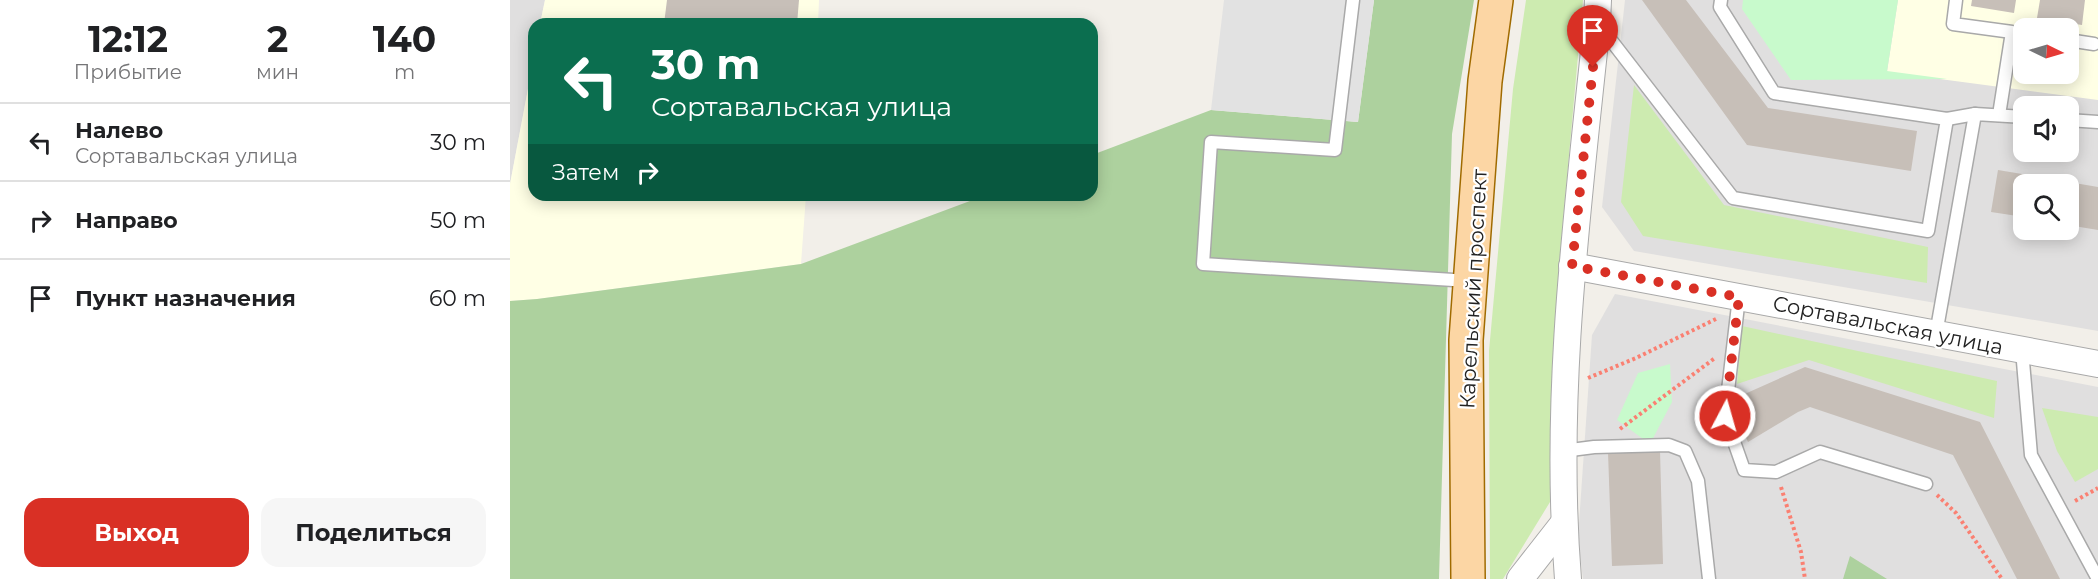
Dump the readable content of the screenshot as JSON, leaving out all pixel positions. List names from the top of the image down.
{
  "streets": {
    "main road": ["Карельский проспект"],
    "street": ["Сортавальская улица"]
  },
  "north": "right",
  "page": {
    "eta": [
      "12:12",
      "Прибытие",
      "2",
      "мин",
      "140",
      "m"
    ],
    "turn": ["30 m", "Сортавальская улица"],
    "list": [
      {
        "name": "Налево",
        "note": "Сортавальская улица",
        "value": "30 m"
      },
      {
        "name": "Направо",
        "value": "50 m"
      },
      {
        "name": "Пункт назначения",
        "value": "60 m"
      }
    ],
    "then": "Затем",
    "buttons": ["Выход", "Поделиться"]
  }
}
